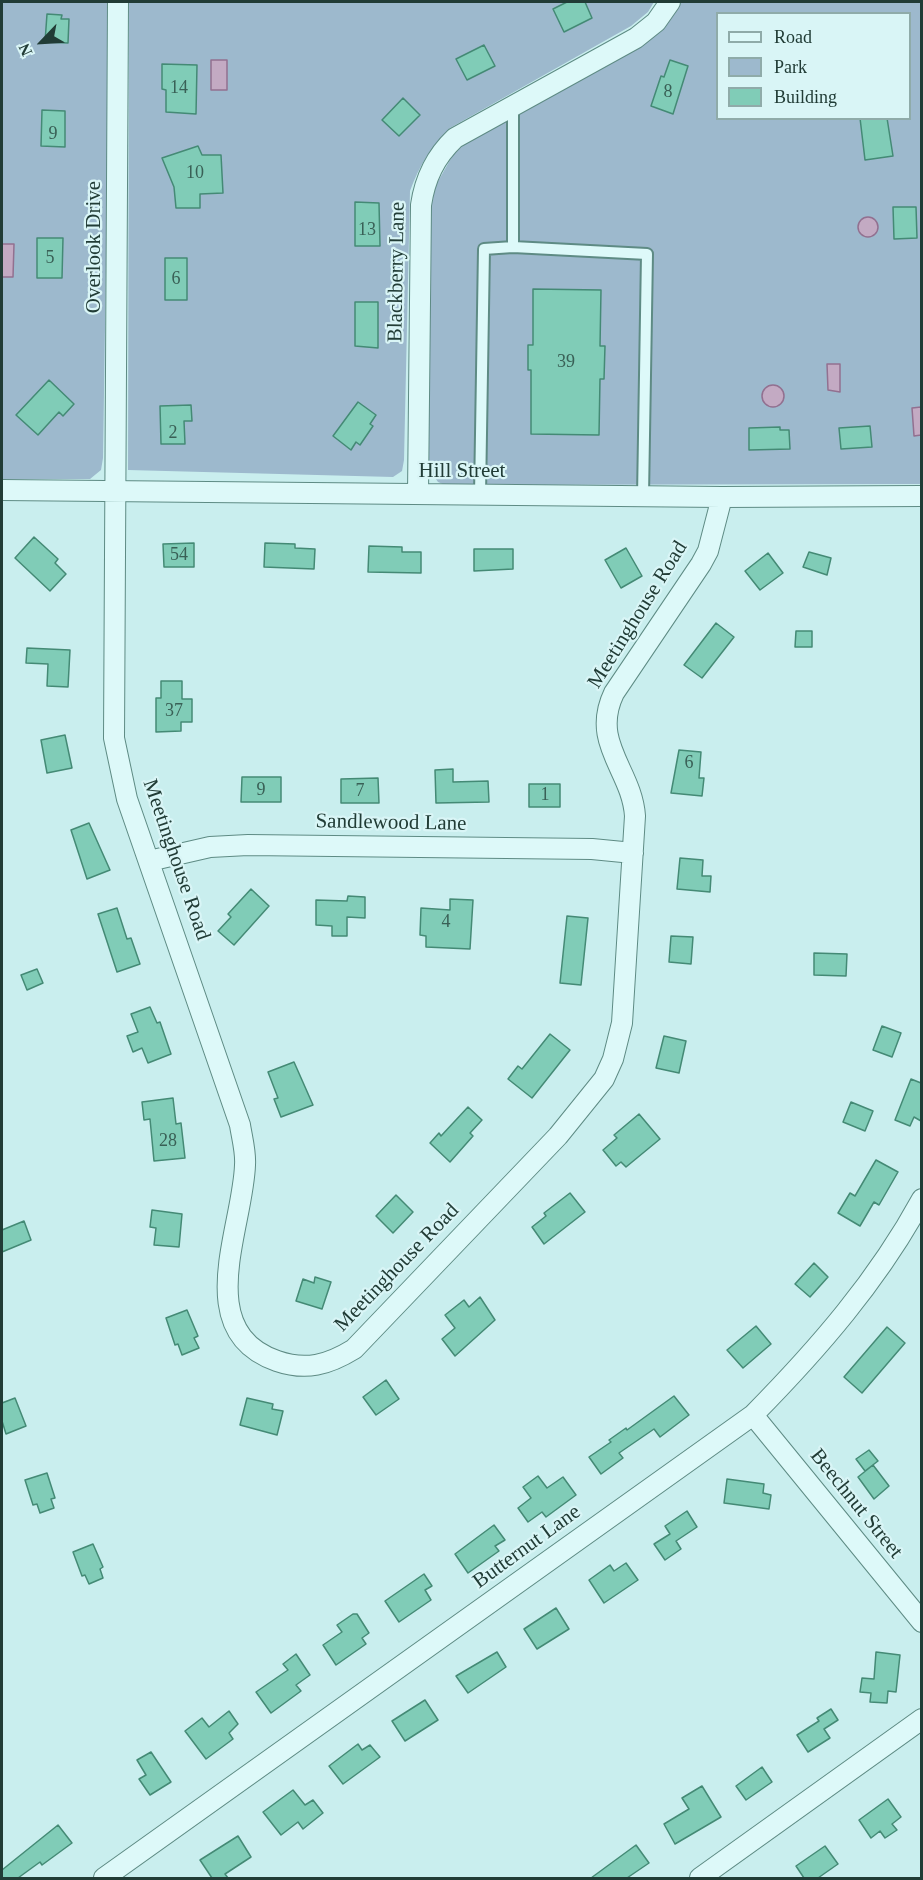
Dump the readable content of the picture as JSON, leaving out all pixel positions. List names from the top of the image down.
{
  "streets": {
    "street": [
      "Overlook Drive",
      "Blackberry Lane",
      "Hill Street",
      "Meetinghouse Road",
      "Sandlewood Lane",
      "Beechnut Street",
      "Butternut Lane"
    ]
  },
  "crossings": [
    ["Overlook Drive", "Hill Street"],
    ["Overlook Drive", "Meetinghouse Road"],
    ["Blackberry Lane", "Hill Street"],
    ["Hill Street", "Meetinghouse Road"],
    ["Meetinghouse Road", "Sandlewood Lane"],
    ["Beechnut Street", "Butternut Lane"]
  ],
  "house_numbers": [
    "14",
    "8",
    "9",
    "10",
    "13",
    "5",
    "6",
    "39",
    "2",
    "54",
    "37",
    "6",
    "9",
    "7",
    "1",
    "4",
    "28"
  ],
  "legend": ["Road", "Park", "Building"],
  "north": "bottom left"
}
